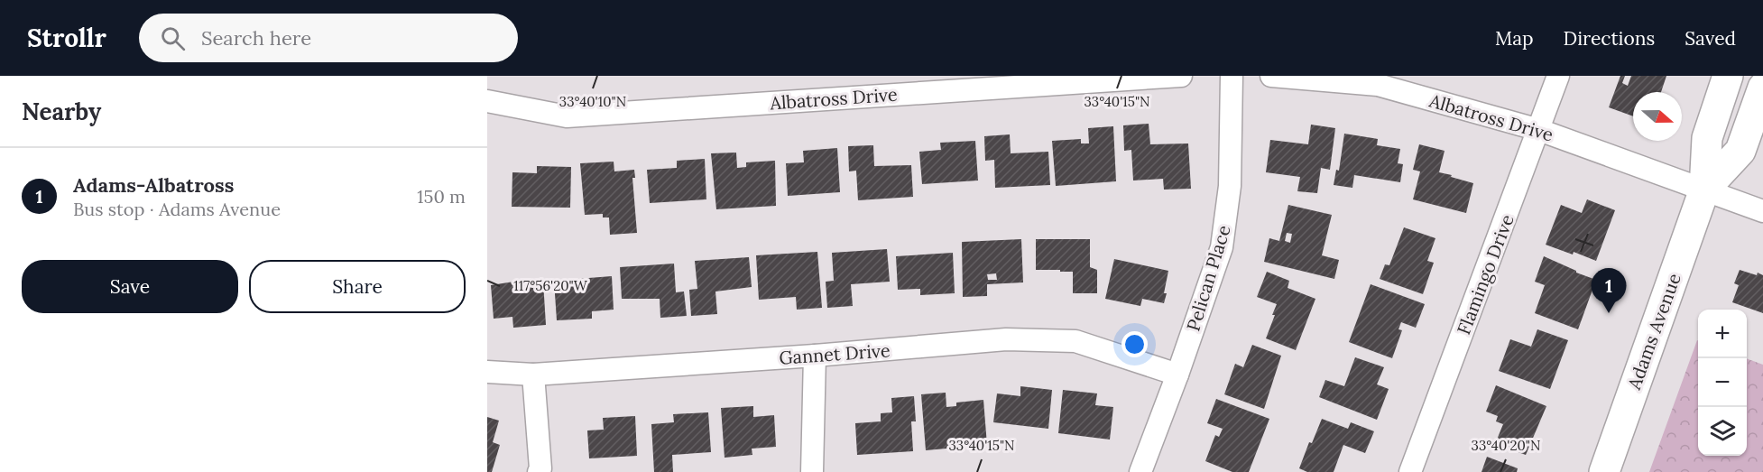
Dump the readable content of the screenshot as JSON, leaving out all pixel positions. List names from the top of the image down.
{
  "streets": {
    "main road": ["Adams Avenue"],
    "street": [
      "Albatross Drive",
      "Flamingo Drive",
      "Pelican Place",
      "Gannet Drive"
    ]
  },
  "crossings": [
    ["Albatross Drive", "Flamingo Drive"],
    ["Albatross Drive", "Adams Avenue"],
    ["Pelican Place", "Gannet Drive"]
  ],
  "north": "right",
  "page": {
    "header": "Strollr",
    "search": "Search here",
    "nav": ["Map", "Directions", "Saved"],
    "heading": "Nearby",
    "list": [
      {
        "mark": "1",
        "name": "Adams-Albatross",
        "note": "Bus stop · Adams Avenue",
        "value": "150 m"
      }
    ],
    "buttons": ["Save", "Share"],
    "pins": "1",
    "map_buttons": ["+", "−"]
  },
  "coordinates": [
    "33°40'10\"N",
    "33°40'15\"N",
    "117°56'20\"W",
    "33°40'20\"N"
  ]
}
